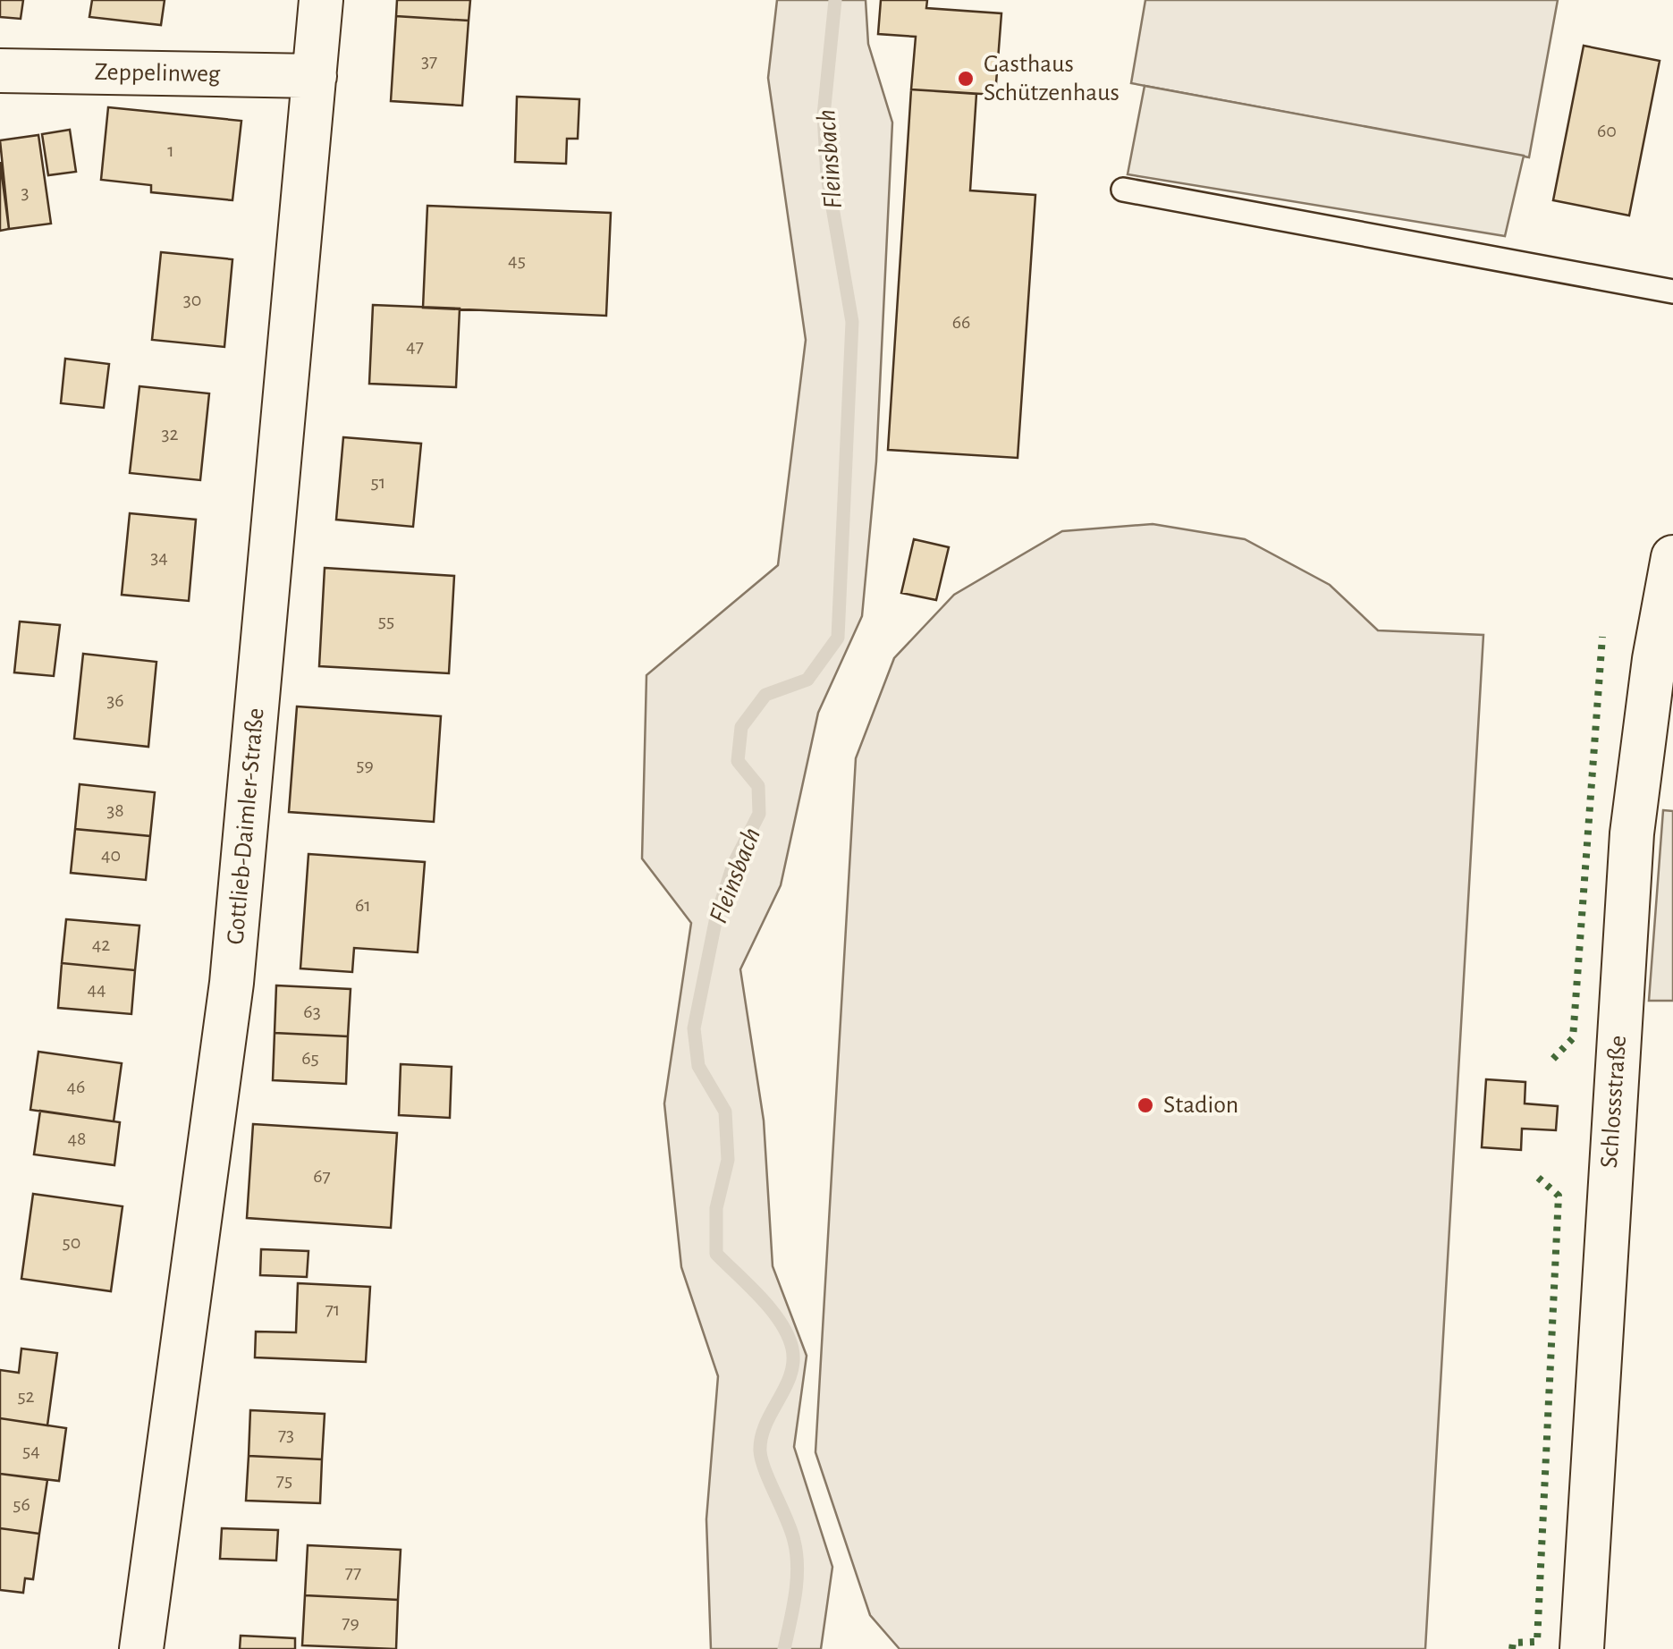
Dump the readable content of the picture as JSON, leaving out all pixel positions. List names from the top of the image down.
{
  "streets": {
    "street": ["Zeppelinweg", "Gottlieb-Daimler-Straße", "Schlossstraße"]
  },
  "crossings": [
    ["Zeppelinweg", "Gottlieb-Daimler-Straße"]
  ],
  "water": ["Fleinsbach"],
  "places": ["Gasthaus Schützenhaus", "Stadion"],
  "house_numbers": [
    "37",
    "60",
    "1",
    "3",
    "45",
    "30",
    "66",
    "47",
    "32",
    "51",
    "34",
    "55",
    "36",
    "59",
    "38",
    "40",
    "61",
    "42",
    "44",
    "63",
    "65",
    "46",
    "48",
    "67",
    "50",
    "71",
    "52",
    "73",
    "54",
    "75",
    "56",
    "77",
    "79"
  ]
}
